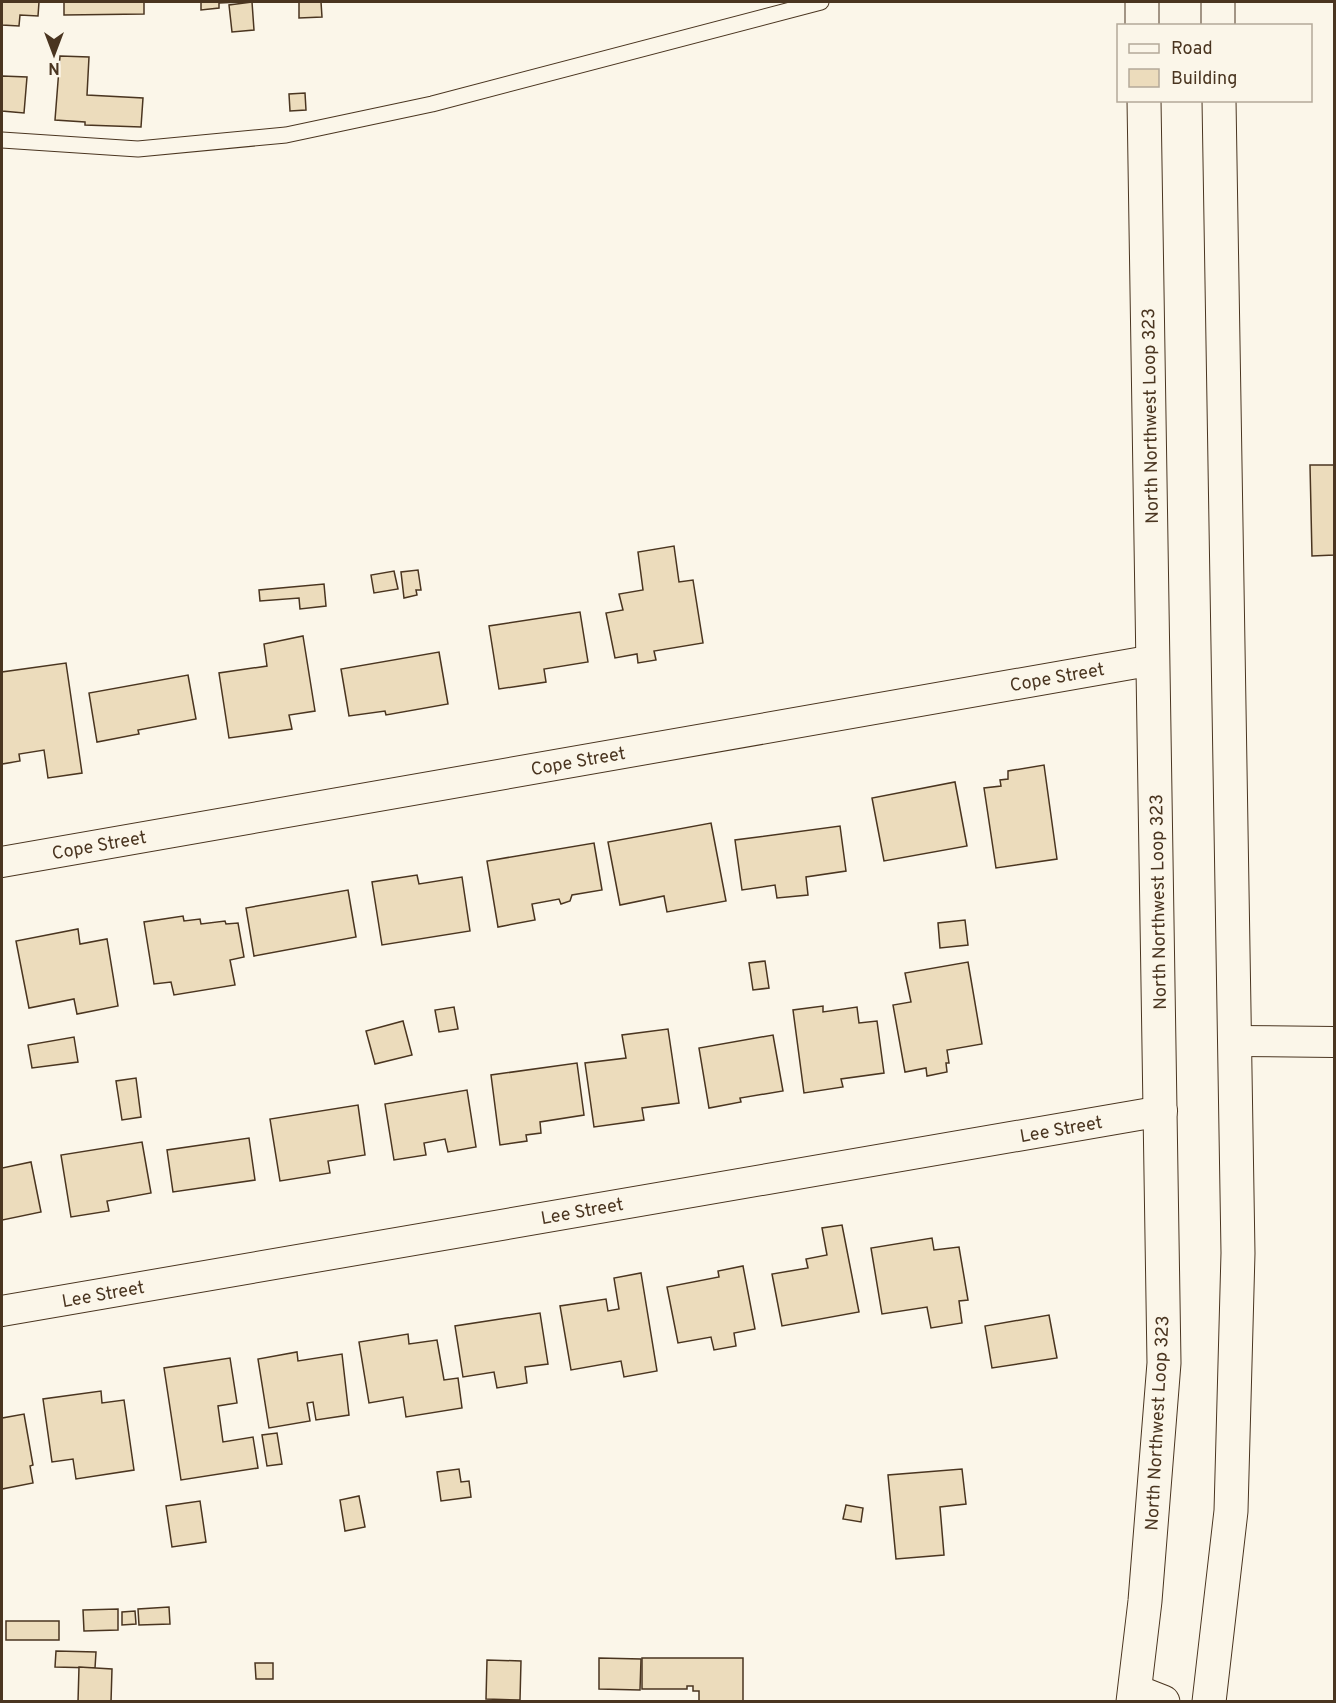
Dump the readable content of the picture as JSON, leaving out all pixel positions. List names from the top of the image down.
{
  "streets": {
    "highway": ["North Northwest Loop 323"],
    "street": ["Cope Street", "Lee Street"]
  },
  "crossings": [
    ["North Northwest Loop 323", "Cope Street"],
    ["North Northwest Loop 323", "Lee Street"]
  ],
  "legend": ["Road", "Building"],
  "north": "bottom"
}
